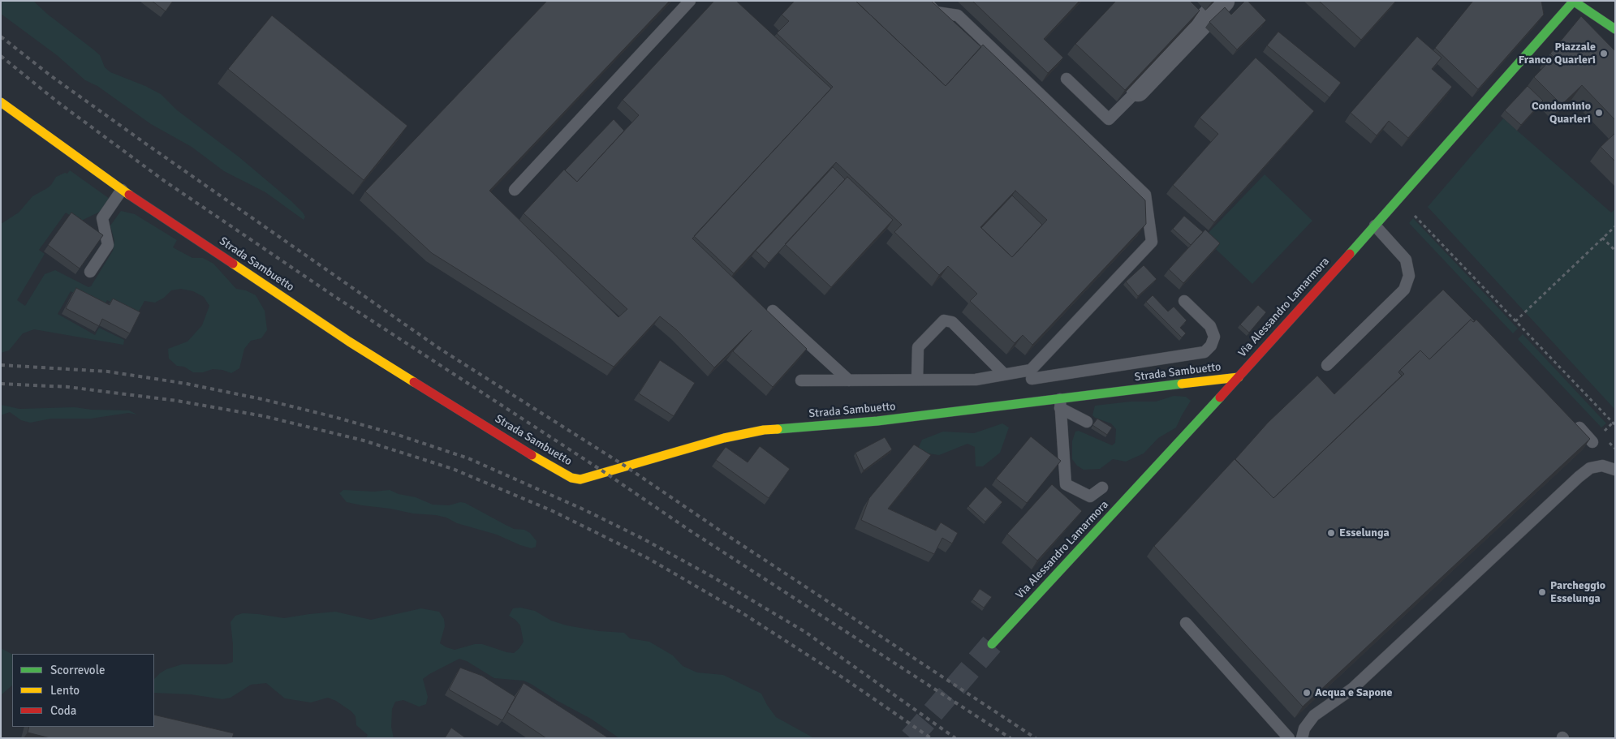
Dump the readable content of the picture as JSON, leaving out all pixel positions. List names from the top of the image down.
{
  "streets": {
    "street": ["Strada Sambuetto", "Via Alessandro Lamarmora"]
  },
  "crossings": [
    ["Strada Sambuetto", "Via Alessandro Lamarmora"]
  ],
  "places": [
    "Piazzale Franco Quarleri",
    "Condominio Quarleri",
    "Esselunga",
    "Parcheggio Esselunga",
    "Acqua e Sapone"
  ],
  "legend": ["Scorrevole", "Lento", "Coda"]
}
